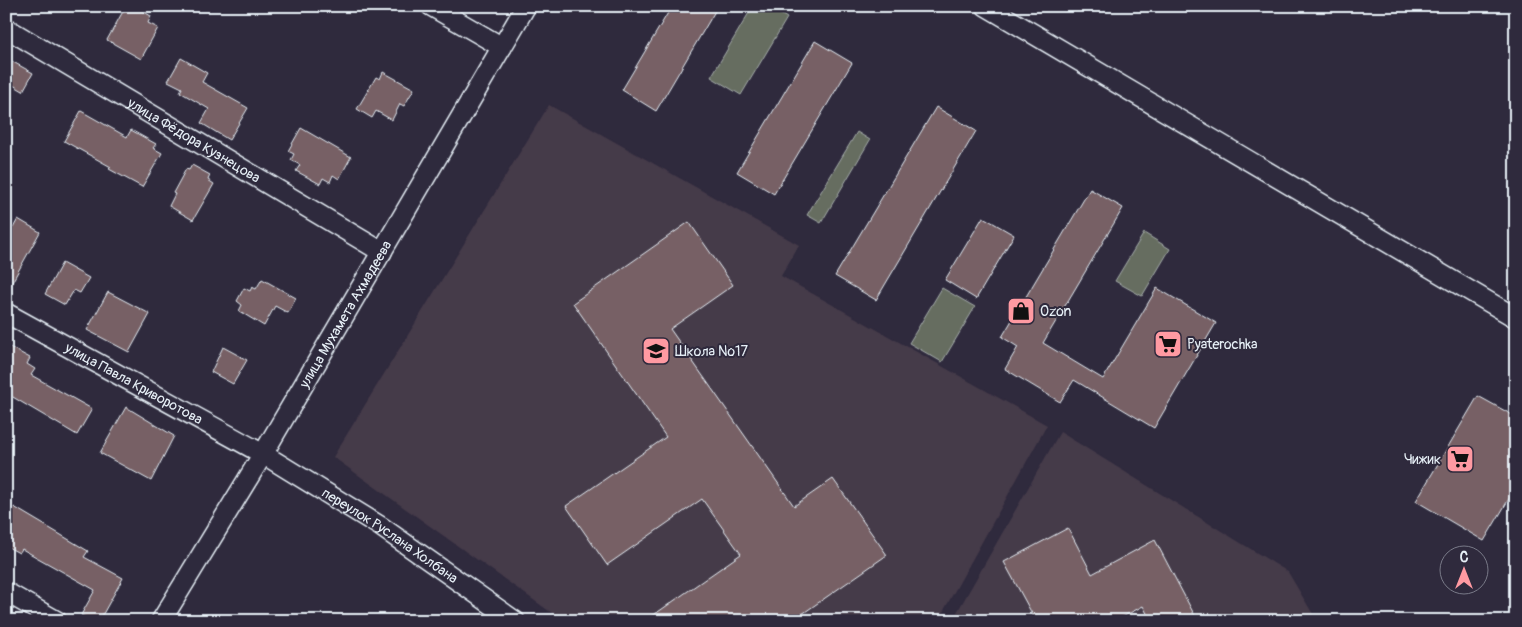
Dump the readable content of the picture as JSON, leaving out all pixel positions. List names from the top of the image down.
{
  "streets": {
    "street": [
      "улица Фёдора Кузнецова",
      "улица Мухамета Ахмадеева",
      "улица Павла Криворотова",
      "переулок Руслана Холбана"
    ]
  },
  "crossings": [
    ["улица Фёдора Кузнецова", "улица Мухамета Ахмадеева"],
    ["улица Мухамета Ахмадеева", "улица Павла Криворотова"],
    ["улица Мухамета Ахмадеева", "переулок Руслана Холбана"],
    ["улица Павла Криворотова", "переулок Руслана Холбана"]
  ],
  "places": {
    "shop": ["Ozon"],
    "supermarket": ["Pyaterochka", "Чижик"],
    "school or university": ["Школа №17"]
  },
  "north": "top"
}
